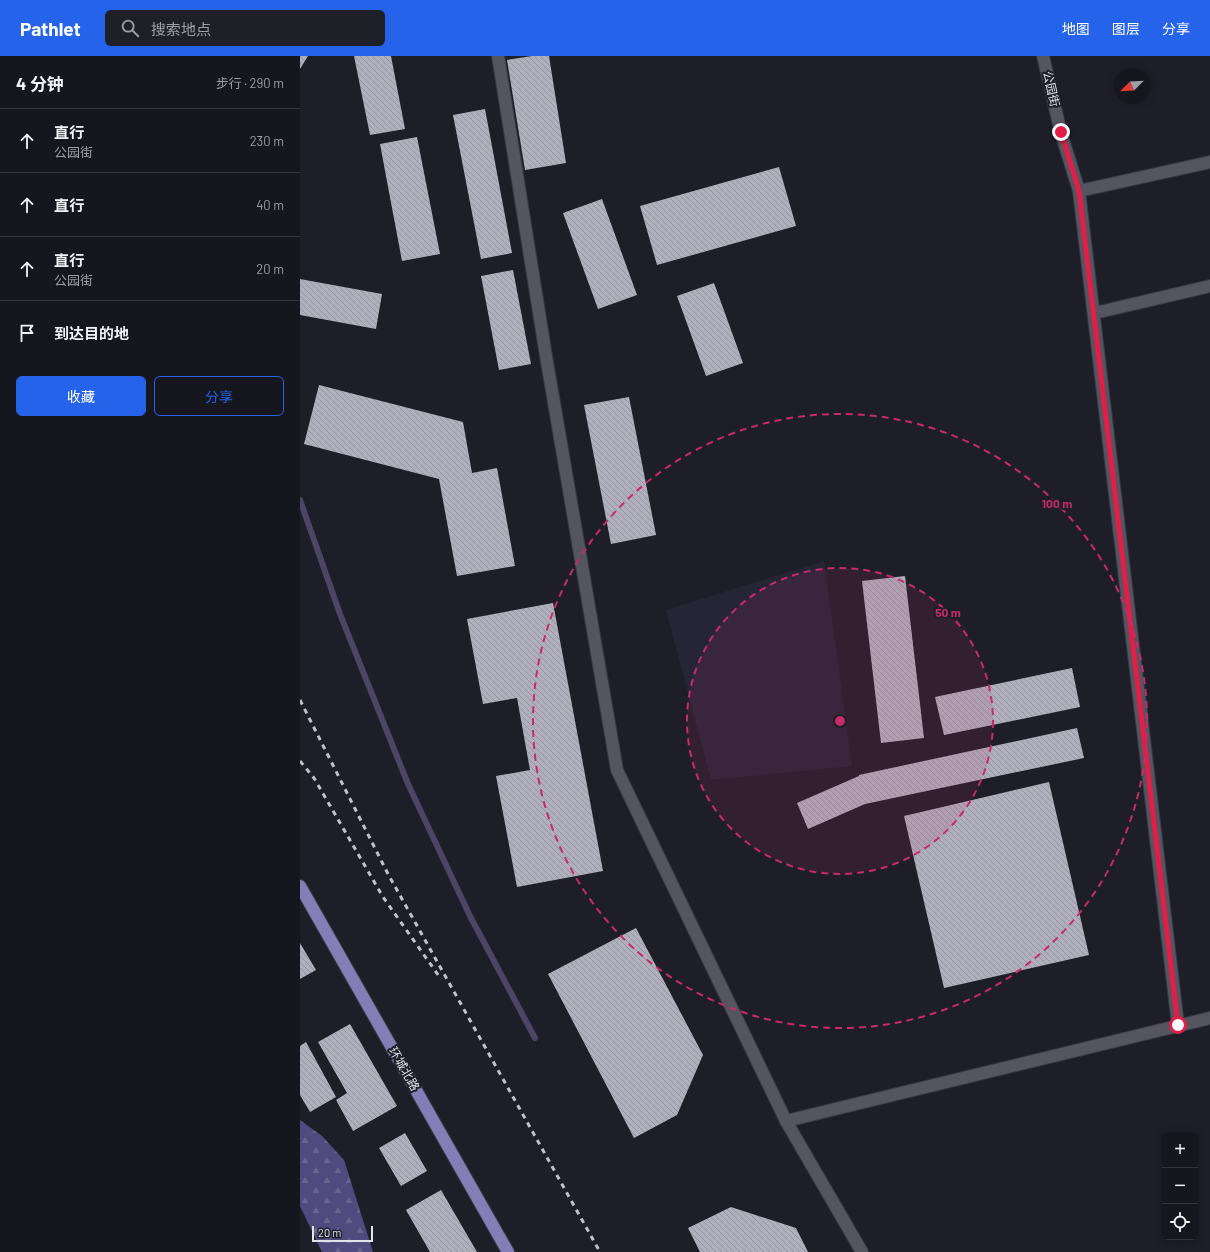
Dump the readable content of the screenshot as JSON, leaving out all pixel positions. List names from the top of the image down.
{
  "streets": {
    "main road": ["环城北路"],
    "street": ["公园街"]
  },
  "scale_bar": "20 m",
  "north": "bottom left",
  "page": {
    "header": "Pathlet",
    "search": "搜索地点",
    "nav": ["地图", "图层", "分享"],
    "heading": ["4 分钟", "步行 · 290 m"],
    "list": [
      ["直行", "公园街", "230 m"],
      ["直行", "40 m"],
      ["直行", "公园街", "20 m"],
      "到达目的地"
    ],
    "buttons": ["收藏", "分享"],
    "map_buttons": ["+", "−"],
    "scale": "20 m"
  },
  "rings": ["100 m", "50 m"]
}
